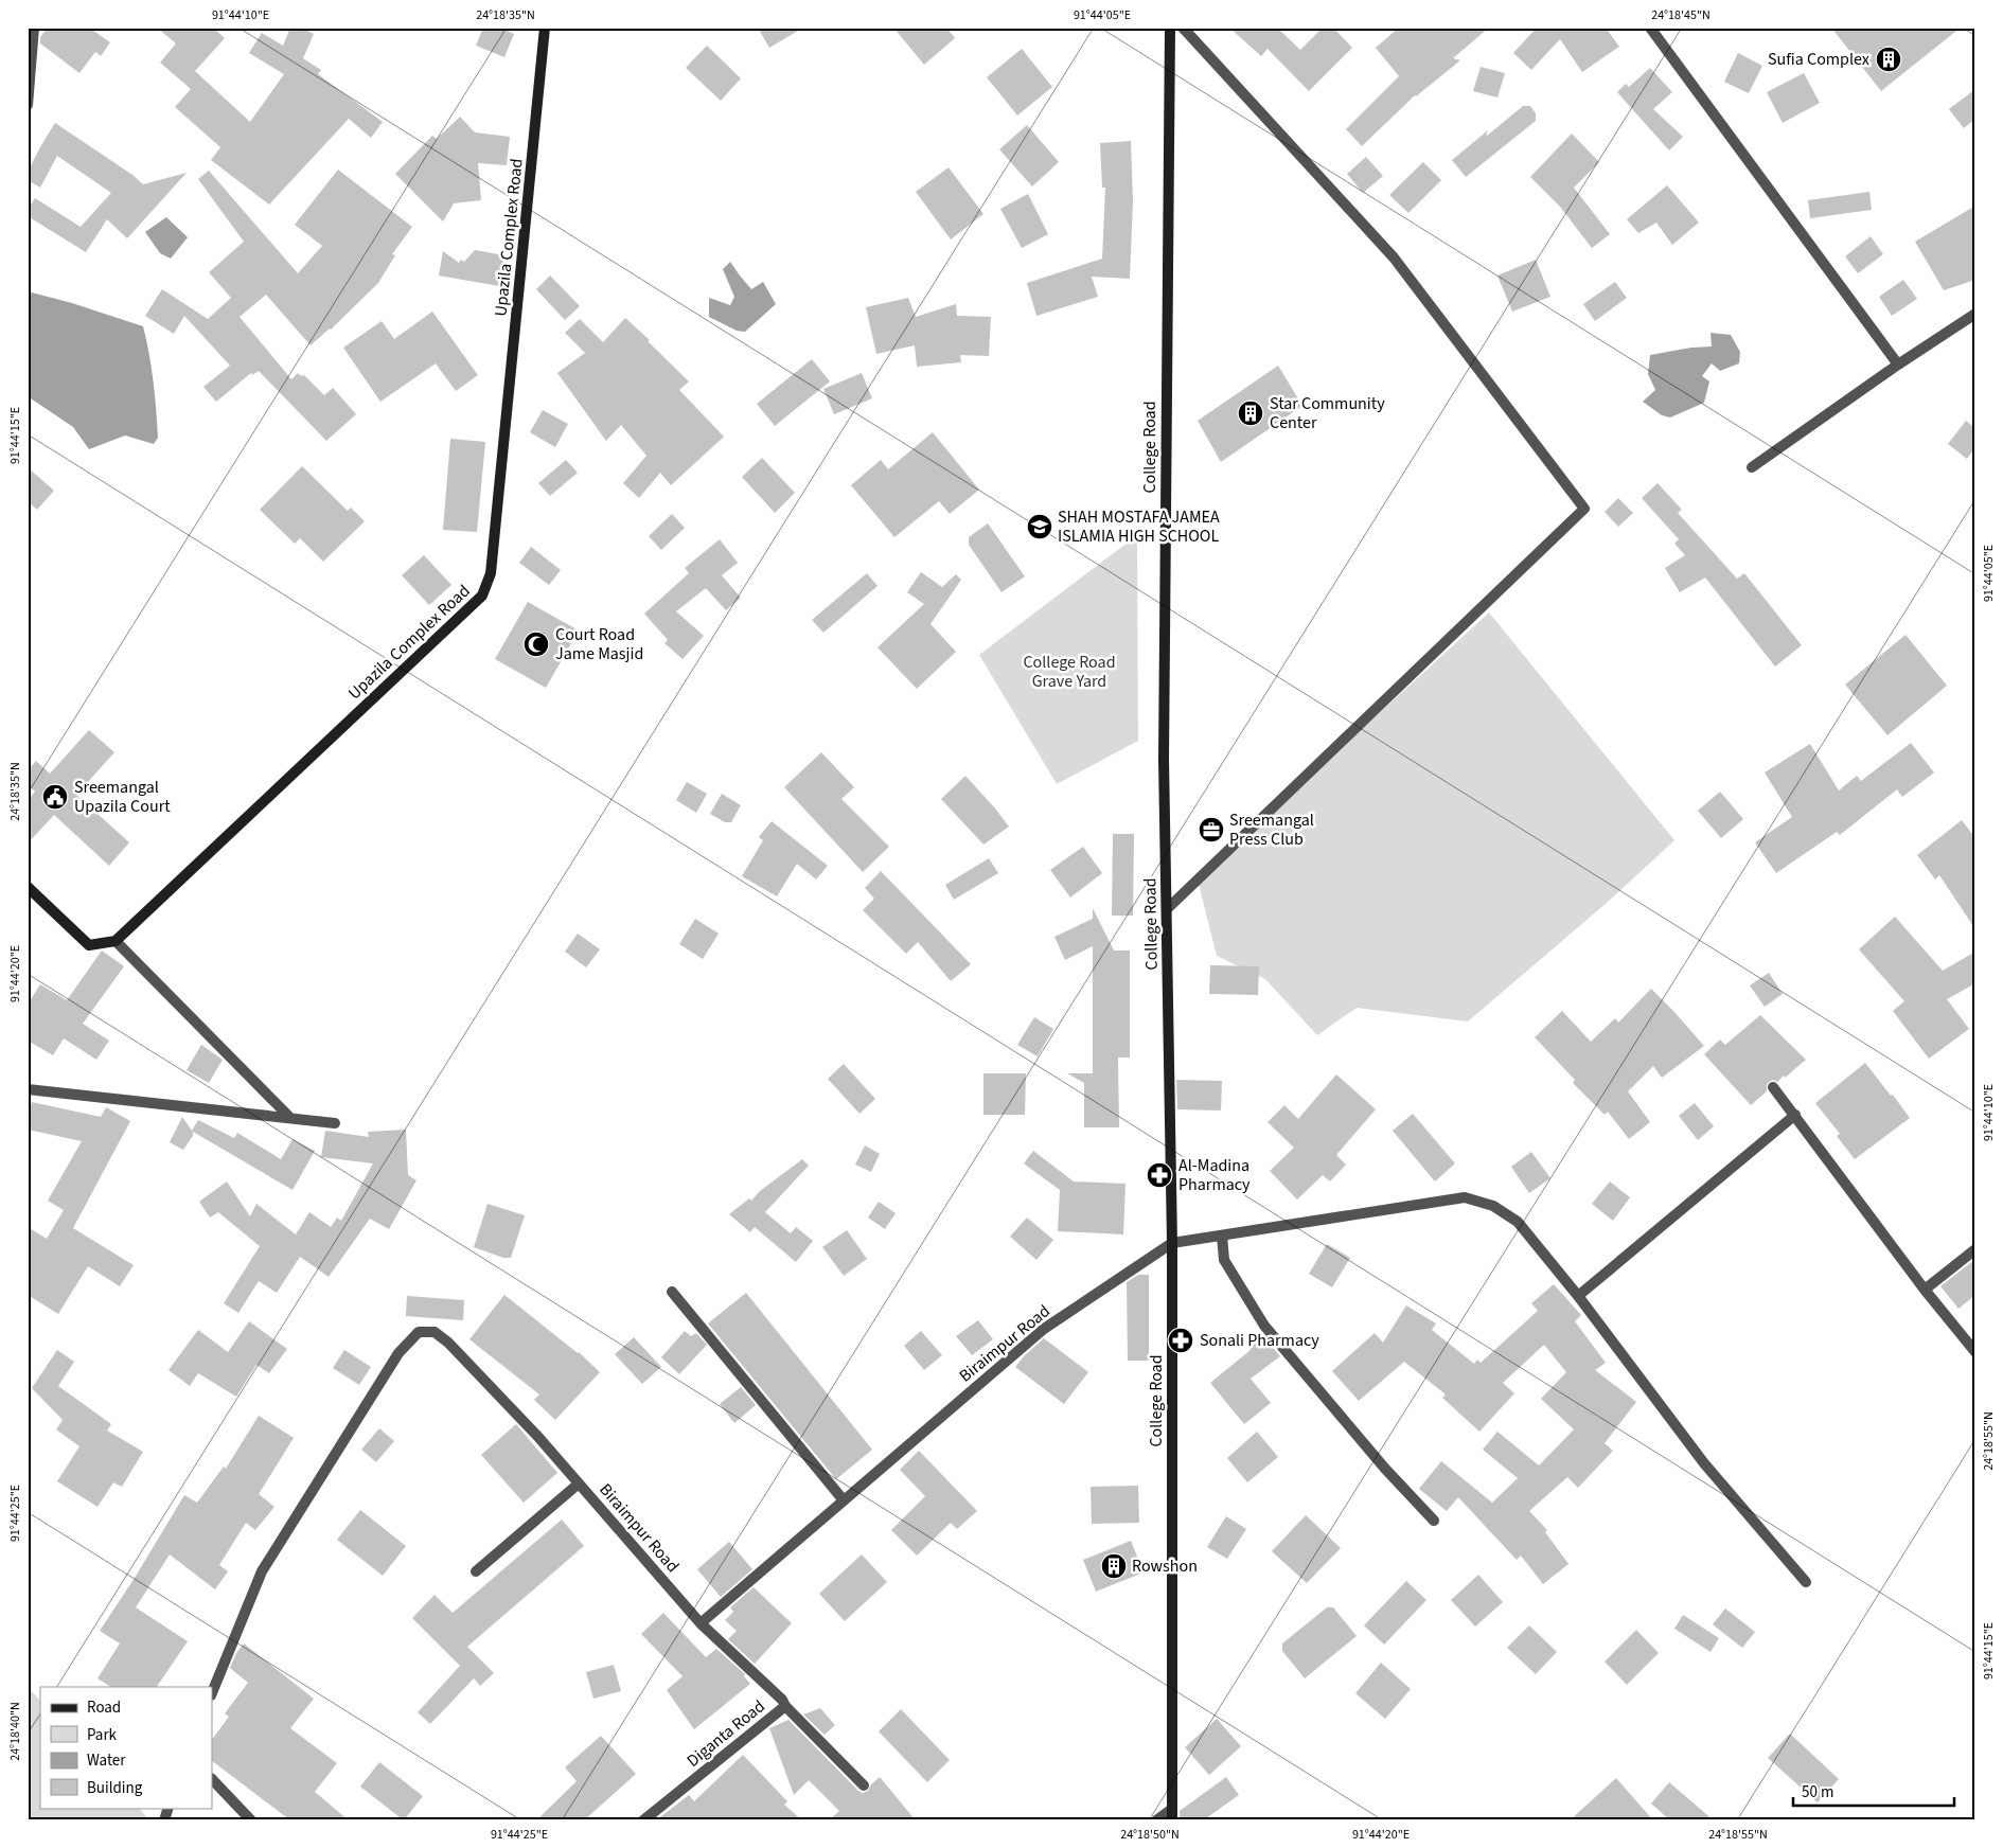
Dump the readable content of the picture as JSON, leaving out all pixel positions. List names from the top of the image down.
{
  "streets": {
    "main road": ["Upazila Complex Road", "College Road"],
    "street": ["Biraimpur Road", "Diganta Road"]
  },
  "crossings": [
    ["College Road", "Biraimpur Road"],
    ["Biraimpur Road", "Diganta Road"]
  ],
  "parks": ["College Road Grave Yard"],
  "places": {
    "building": ["Sufia Complex", "Star Community Center", "Rowshon"],
    "school or university": ["SHAH MOSTAFA JAMEA ISLAMIA HIGH SCHOOL"],
    "mosque": ["Court Road Jame Masjid"],
    "public building": ["Sreemangal Upazila Court"],
    "office": ["Sreemangal Press Club"],
    "pharmacy": ["Al-Madina Pharmacy", "Sonali Pharmacy"]
  },
  "legend": [
    "Road",
    "Park",
    "Water",
    "Building"
  ],
  "scale_bar": "50 m",
  "coordinates": [
    "91°44'10\"E",
    "24°18'35\"N",
    "91°44'05\"E",
    "24°18'45\"N",
    "91°44'15\"E",
    "91°44'20\"E",
    "24°18'55\"N",
    "91°44'25\"E",
    "24°18'40\"N",
    "24°18'50\"N"
  ]
}
